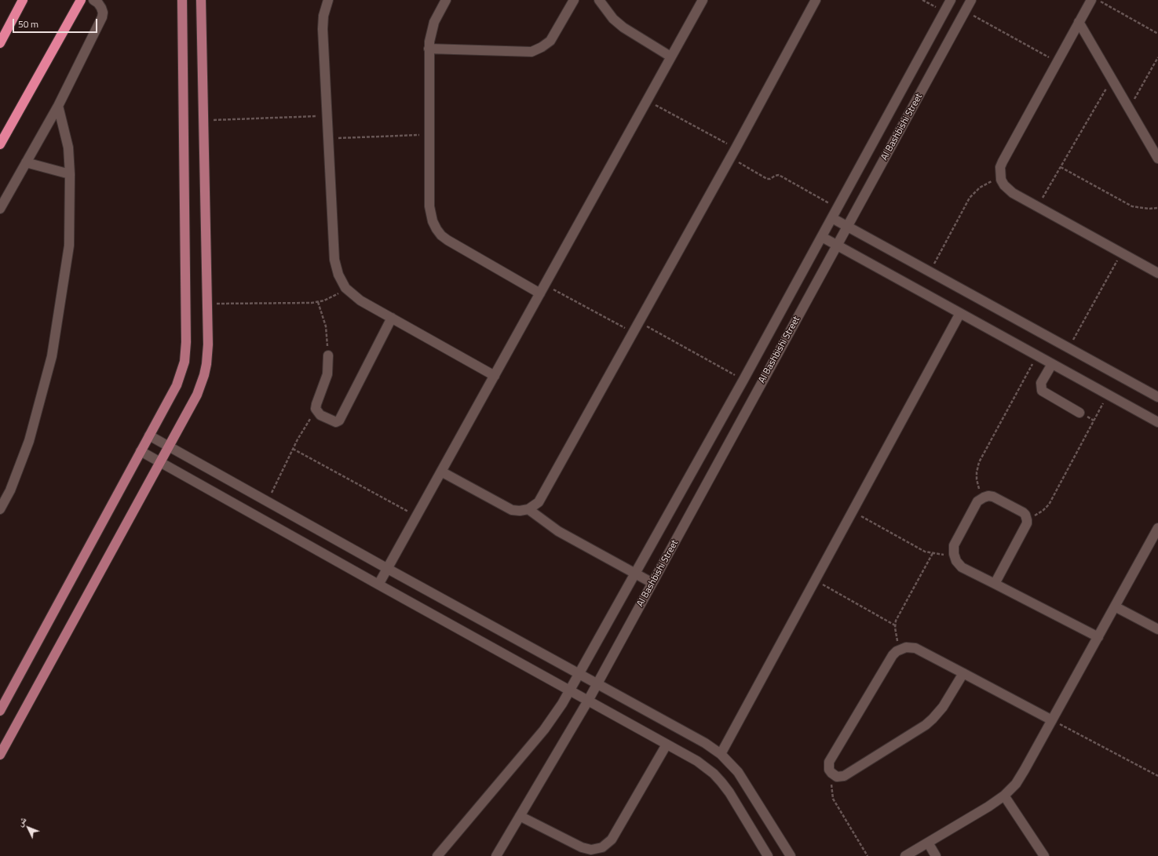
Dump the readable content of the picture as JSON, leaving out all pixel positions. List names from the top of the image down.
{
  "streets": {
    "street": ["Al Bashbishi Street"]
  },
  "scale_bar": "50 m",
  "north": "top left"
}
